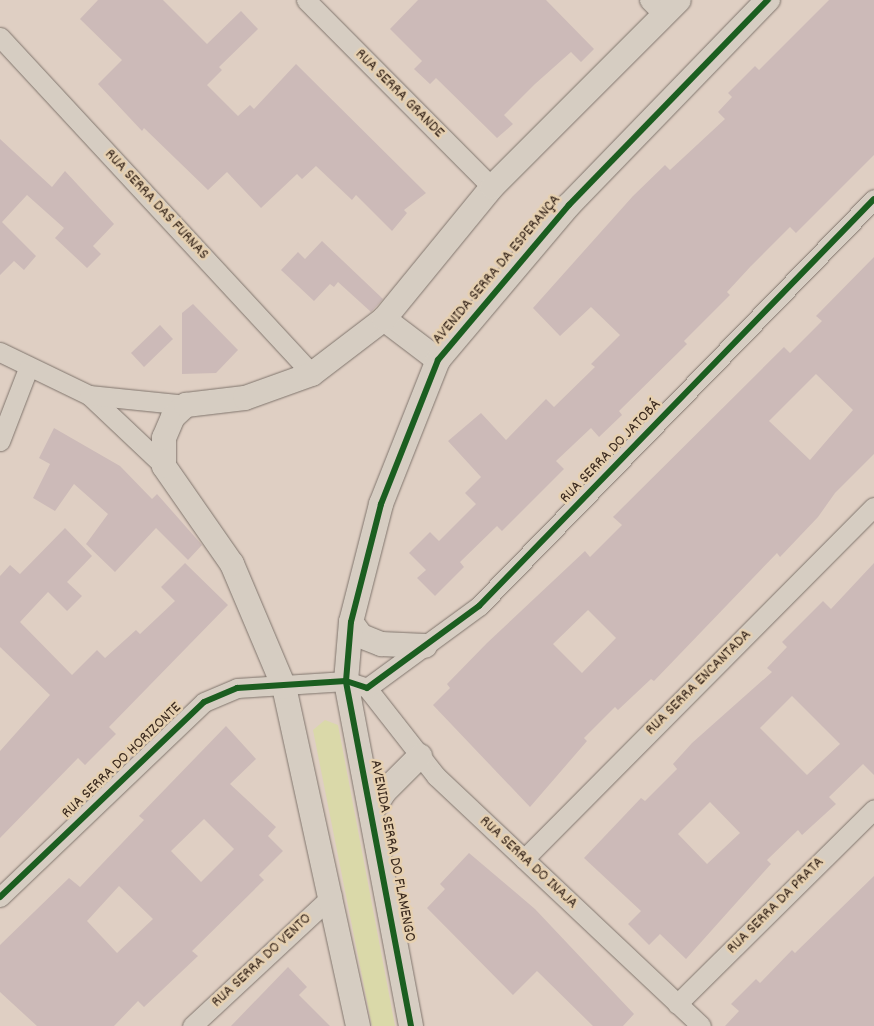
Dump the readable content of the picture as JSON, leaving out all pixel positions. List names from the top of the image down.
{
  "streets": {
    "street": [
      "RUA SERRA GRANDE",
      "RUA SERRA DAS FURNAS",
      "AVENIDA SERRA DA ESPERANÇA",
      "RUA SERRA DO JATOBÁ",
      "RUA SERRA ENCANTADA",
      "RUA SERRA DO HORIZONTE",
      "AVENIDA SERRA DO FLAMENGO",
      "RUA SERRA DO INAJA",
      "RUA SERRA DA PRATA",
      "RUA SERRA DO VENTO"
    ]
  },
  "crossings": [
    ["AVENIDA SERRA DA ESPERANÇA", "RUA SERRA DO JATOBÁ"],
    ["AVENIDA SERRA DA ESPERANÇA", "RUA SERRA DO HORIZONTE"],
    ["AVENIDA SERRA DA ESPERANÇA", "AVENIDA SERRA DO FLAMENGO"],
    ["AVENIDA SERRA DA ESPERANÇA", "RUA SERRA DO INAJA"],
    ["RUA SERRA DO JATOBÁ", "RUA SERRA DO HORIZONTE"],
    ["RUA SERRA DO JATOBÁ", "AVENIDA SERRA DO FLAMENGO"],
    ["RUA SERRA DO JATOBÁ", "RUA SERRA DO INAJA"],
    ["RUA SERRA ENCANTADA", "RUA SERRA DO INAJA"],
    ["RUA SERRA DO HORIZONTE", "AVENIDA SERRA DO FLAMENGO"],
    ["RUA SERRA DO HORIZONTE", "RUA SERRA DO INAJA"],
    ["AVENIDA SERRA DO FLAMENGO", "RUA SERRA DO INAJA"],
    ["RUA SERRA DO INAJA", "RUA SERRA DA PRATA"]
  ]
}
